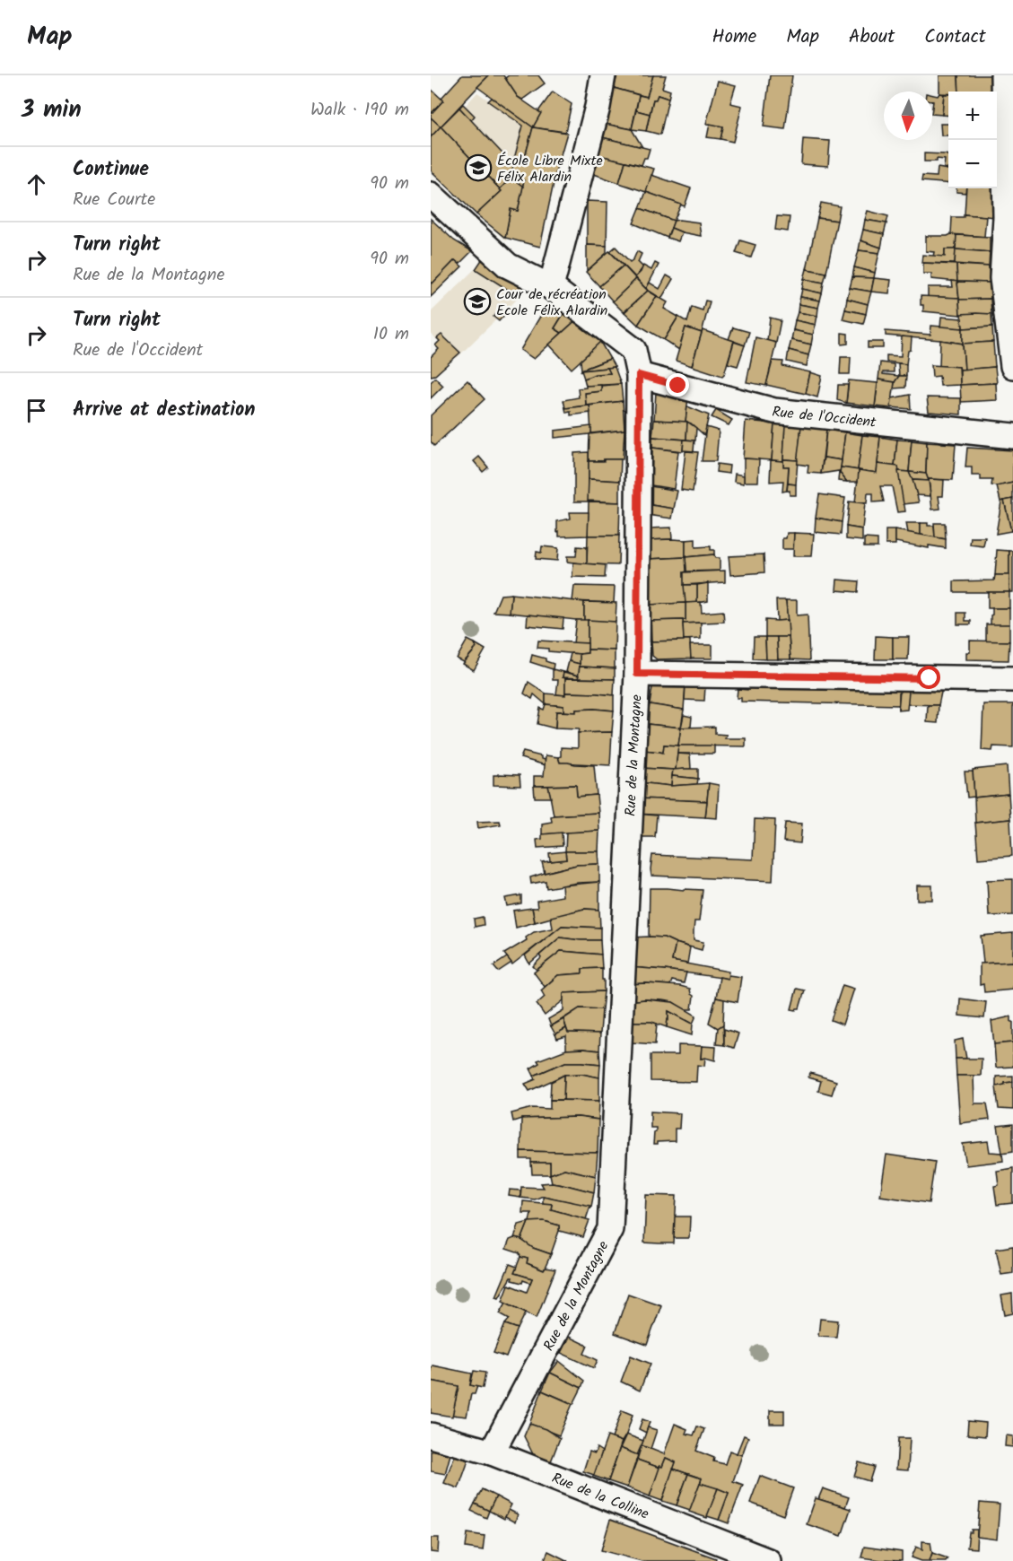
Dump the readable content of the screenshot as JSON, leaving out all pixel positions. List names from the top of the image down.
{
  "streets": {
    "street": ["Rue de l'Occident", "Rue de la Montagne", "Rue de la Colline"]
  },
  "crossings": [
    ["Rue de l'Occident", "Rue de la Montagne"],
    ["Rue de la Montagne", "Rue de la Colline"]
  ],
  "places": {
    "school or university": ["École Libre Mixte Félix Alardin", "Cour de récréation Ecole Félix Alardin"]
  },
  "north": "bottom",
  "page": {
    "header": "Map",
    "nav": [
      "Home",
      "Map",
      "About",
      "Contact"
    ],
    "heading": ["3 min", "Walk · 190 m"],
    "map_buttons": ["+", "−"],
    "list": [
      ["Continue", "Rue Courte", "90 m"],
      ["Turn right", "Rue de la Montagne", "90 m"],
      ["Turn right", "Rue de l'Occident", "10 m"],
      "Arrive at destination"
    ]
  }
}
